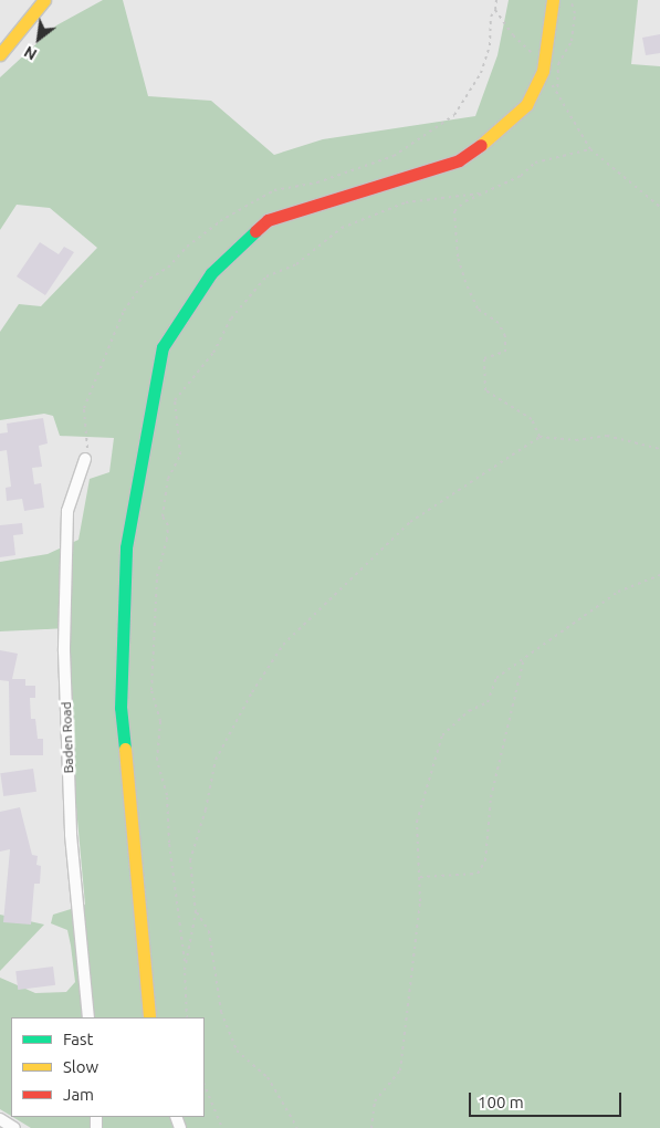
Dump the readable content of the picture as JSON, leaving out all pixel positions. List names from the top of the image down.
{
  "streets": {
    "street": ["Baden Road"]
  },
  "legend": ["Fast", "Slow", "Jam"],
  "scale_bar": "100 m",
  "north": "bottom left"
}
